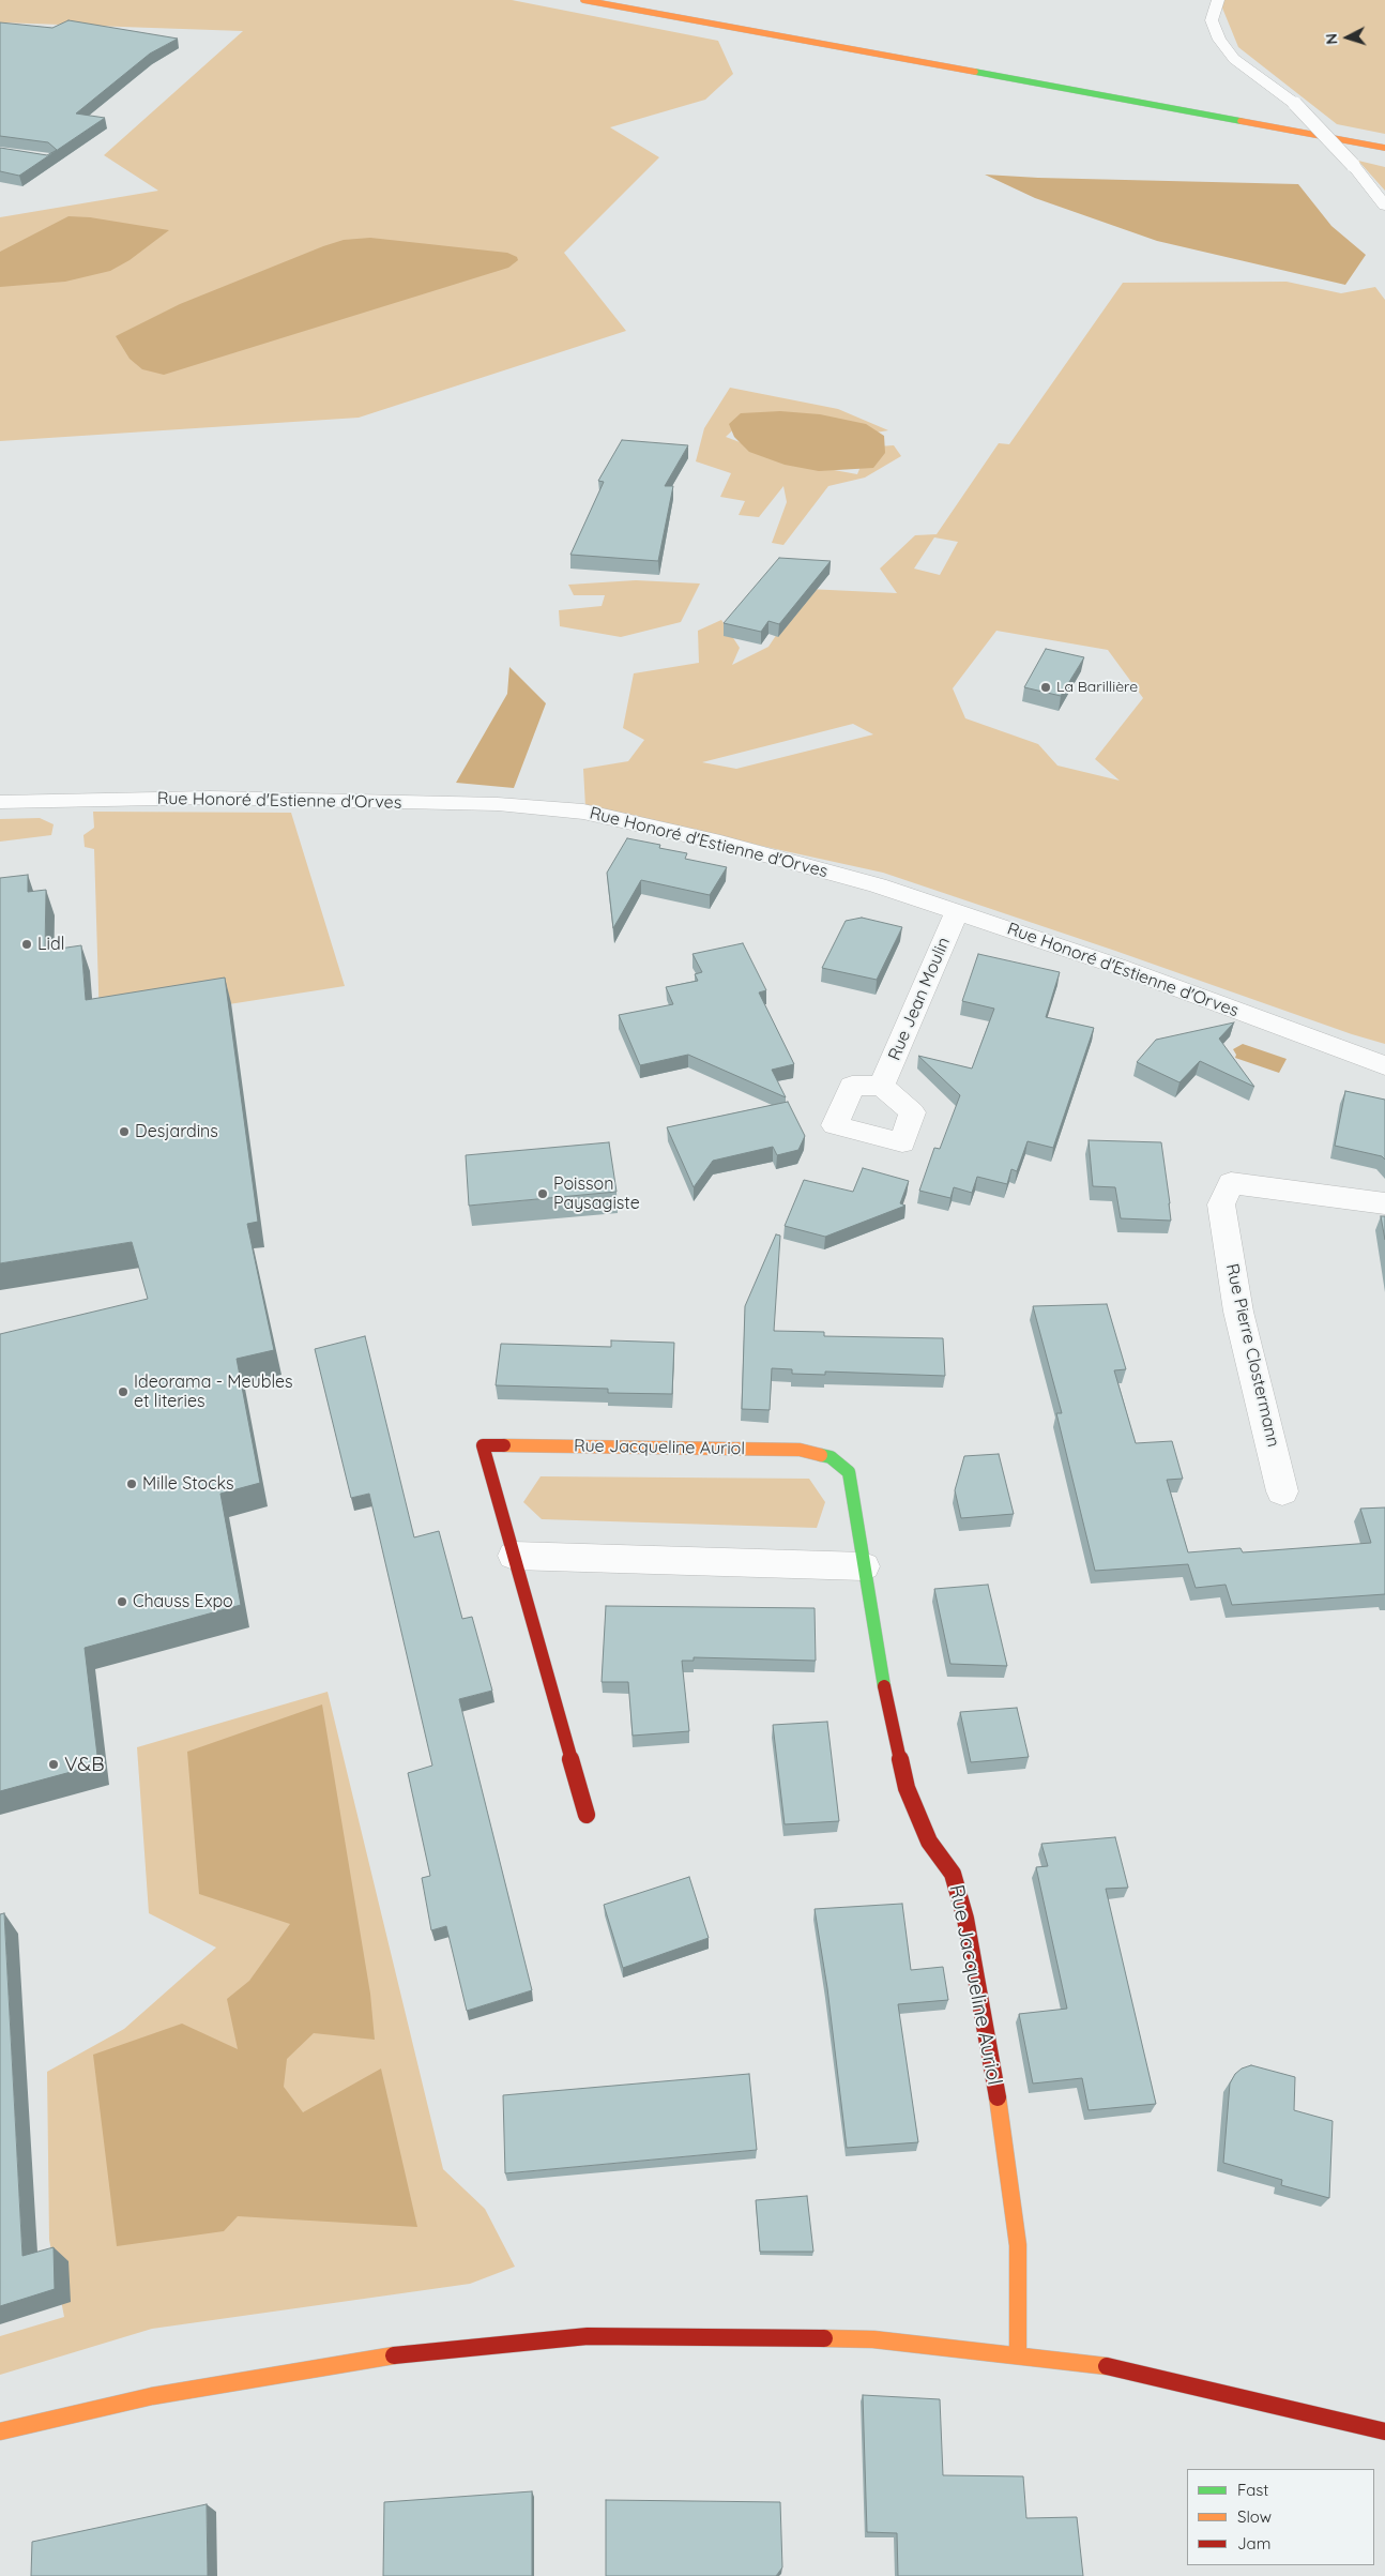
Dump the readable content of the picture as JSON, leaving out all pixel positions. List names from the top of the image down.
{
  "streets": {
    "main road": ["Rue Jacqueline Auriol"],
    "street": ["Rue Honoré d'Estienne d'Orves", "Rue Jean Moulin", "Rue Pierre Clostermann"]
  },
  "crossings": [
    ["Rue Honoré d'Estienne d'Orves", "Rue Jean Moulin"]
  ],
  "places": [
    "La Barillière",
    "Lidl",
    "Desjardins",
    "Poisson Paysagiste",
    "Ideorama - Meubles et literies",
    "Mille Stocks",
    "Chauss Expo",
    "V&B"
  ],
  "legend": ["Fast", "Slow", "Jam"],
  "north": "left"
}
